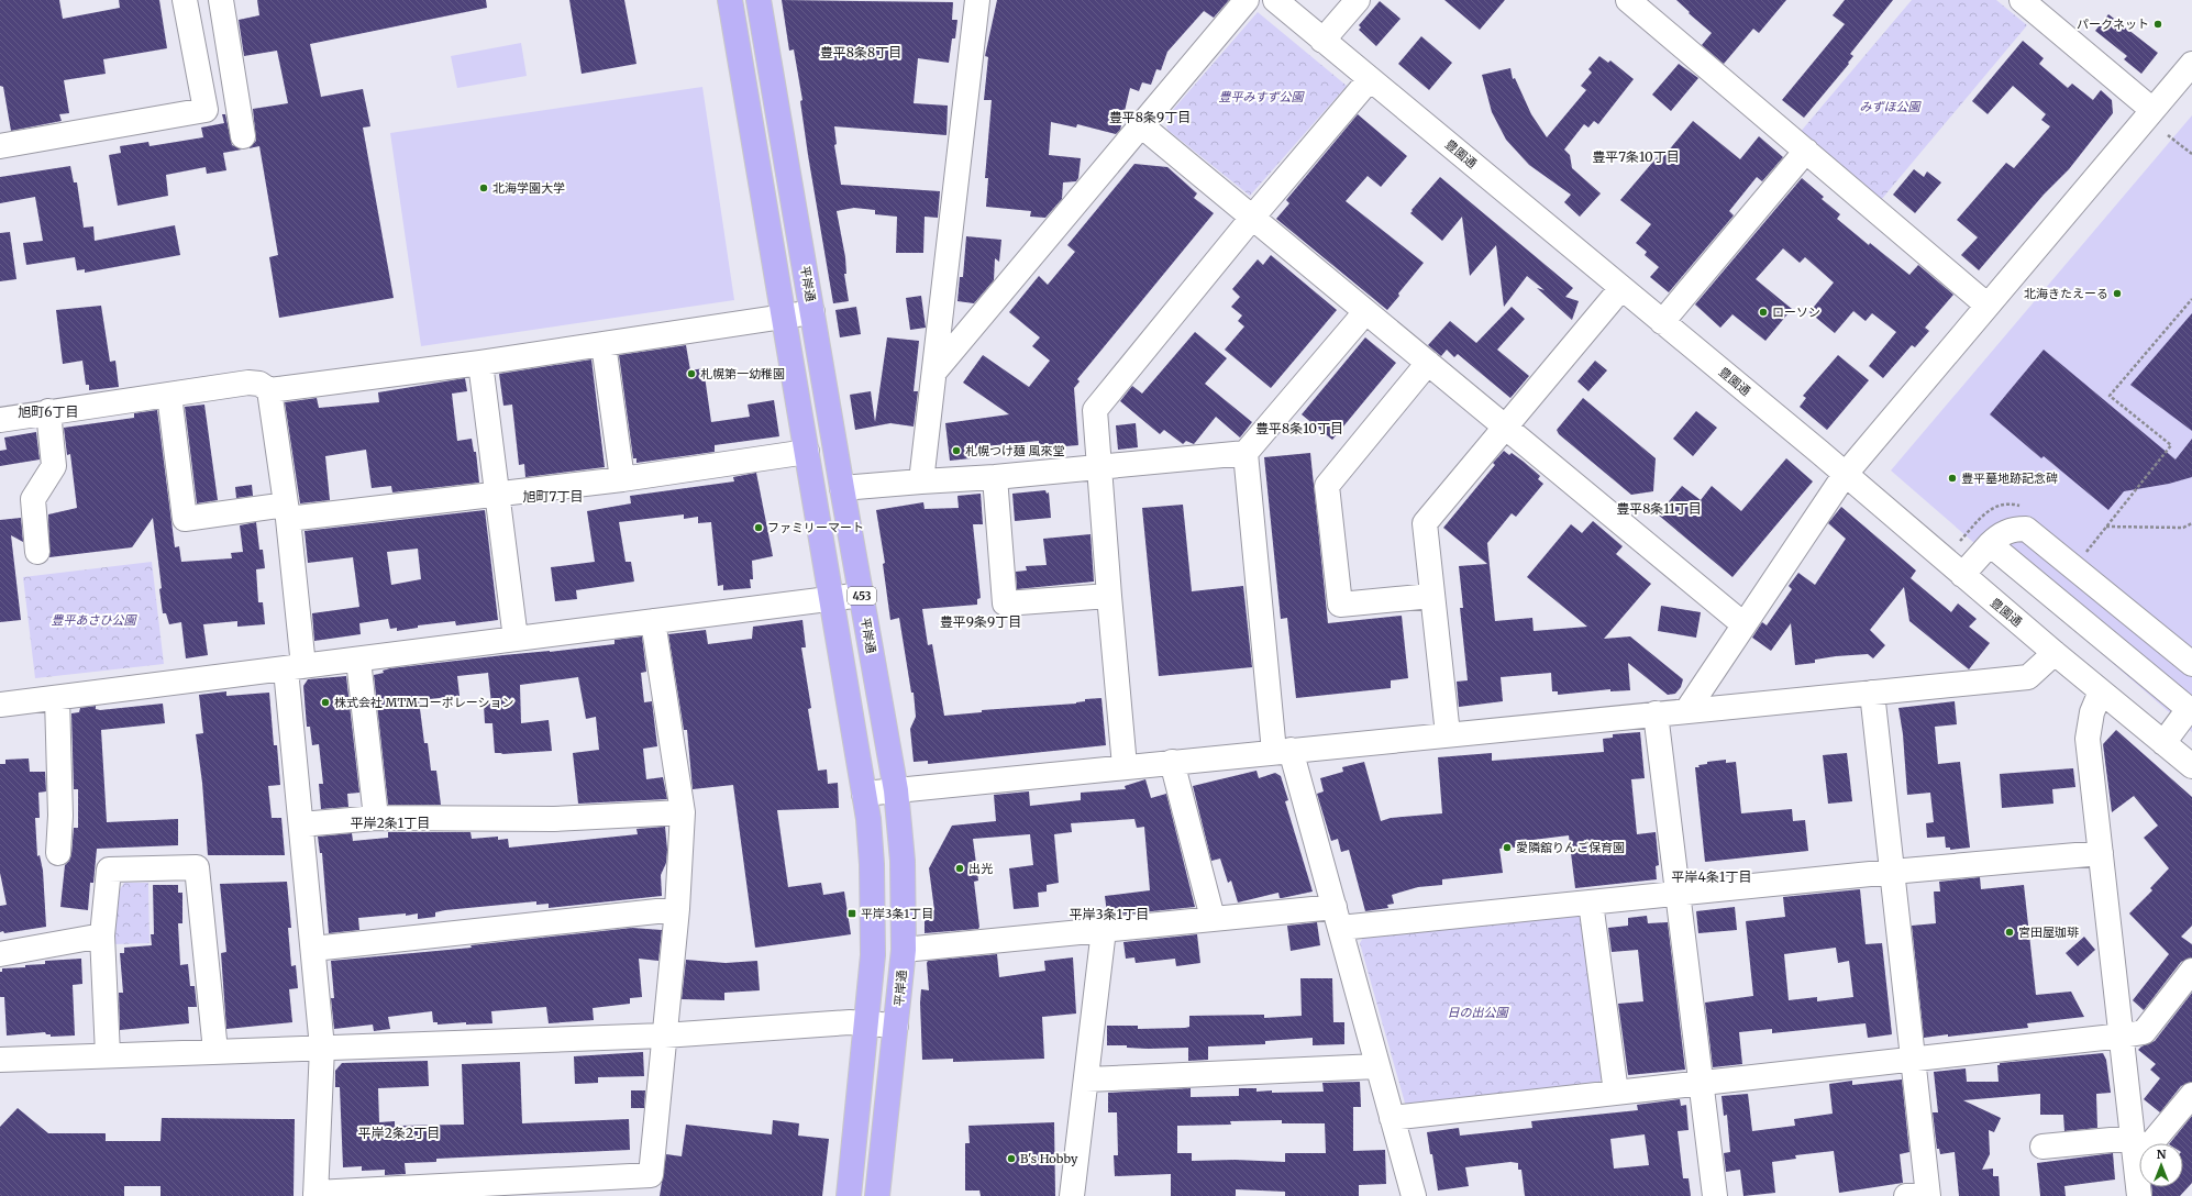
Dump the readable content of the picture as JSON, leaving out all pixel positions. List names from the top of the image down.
{
  "streets": {
    "highway": ["平岸通", "453"],
    "street": ["豊園通"]
  },
  "districts": [
    "豊平8条8丁目",
    "豊平8条9丁目",
    "豊平7条10丁目",
    "旭町6丁目",
    "豊平8条10丁目",
    "旭町7丁目",
    "豊平8条11丁目",
    "豊平9条9丁目",
    "平岸2条1丁目",
    "平岸4条1丁目",
    "平岸3条1丁目",
    "平岸2条2丁目"
  ],
  "parks": [
    "豊平みすず公園",
    "みずほ公園",
    "豊平あさひ公園",
    "日の出公園"
  ],
  "places": {
    "other": [
      "パークネット",
      "北海学園大学",
      "北海きたえーる",
      "ローソン",
      "札幌第一幼稚園",
      "札幌つけ麺 風來堂",
      "豊平墓地跡記念碑",
      "ファミリーマート",
      "株式会社 MTMコーポレーション",
      "愛隣舘りんご保育園",
      "出光",
      "宮田屋珈琲",
      "B's Hobby"
    ],
    "transit": ["平岸3条1丁目"]
  },
  "north": "top"
}
